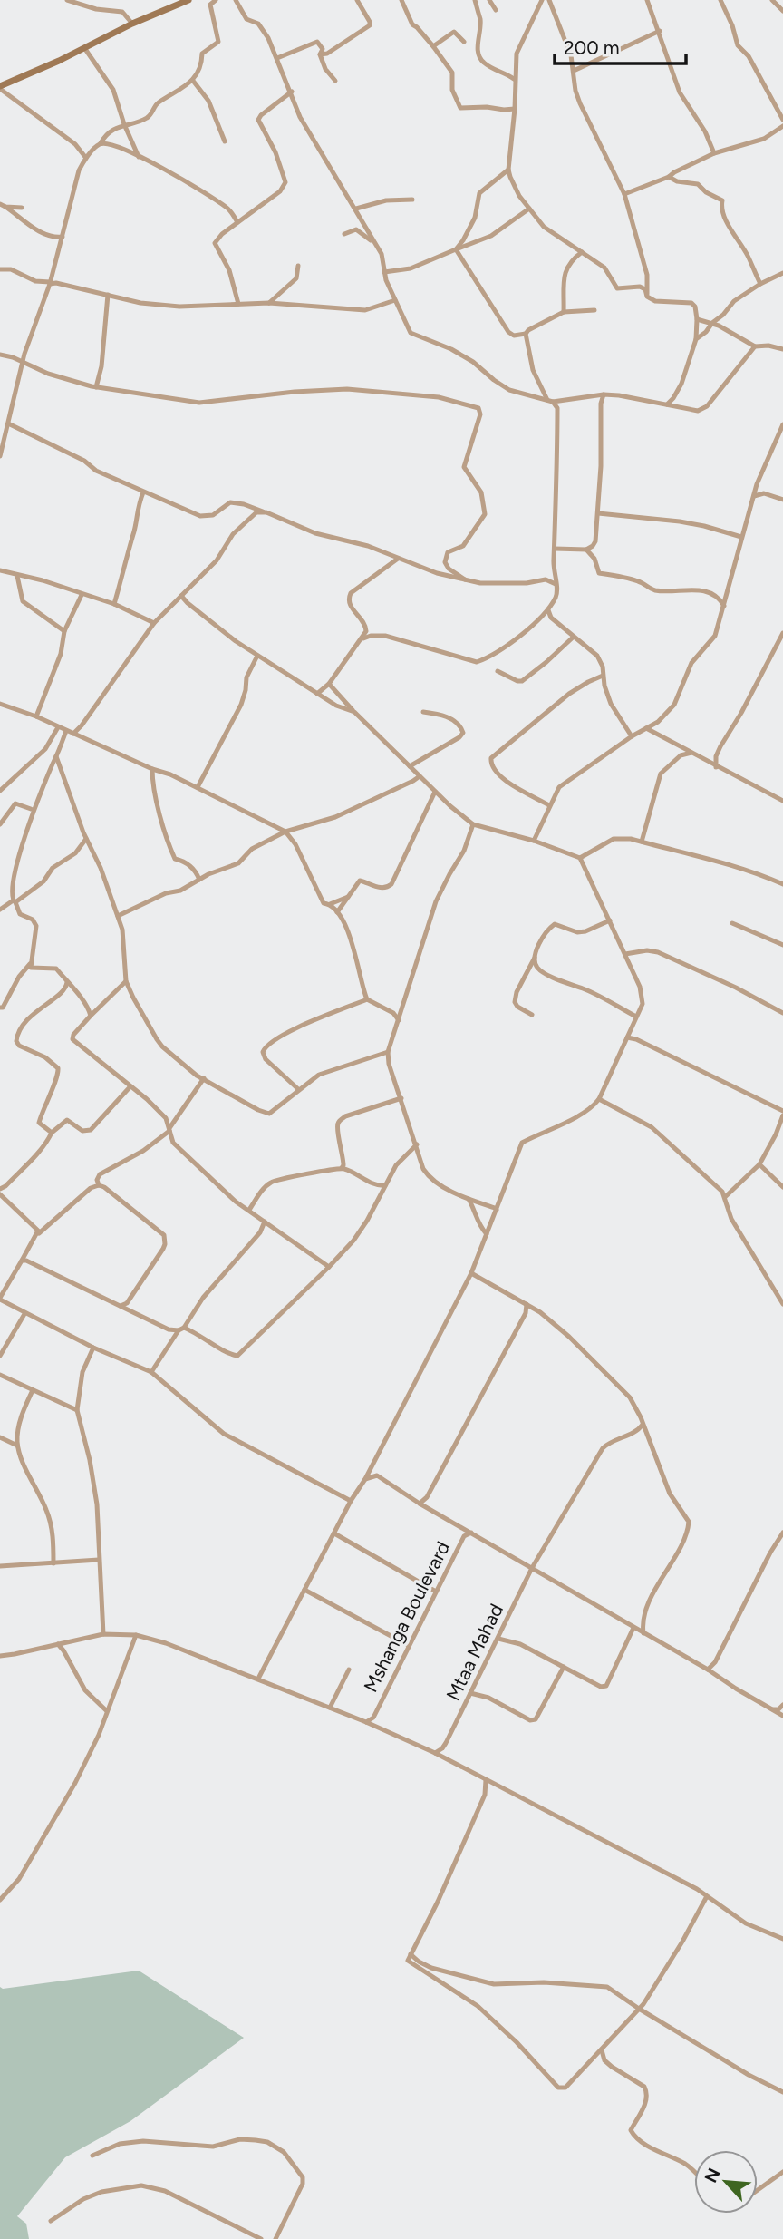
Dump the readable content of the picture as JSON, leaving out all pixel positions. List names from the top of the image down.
{
  "streets": {
    "street": ["Mshanga Boulevard", "Mtaa Mahad"]
  },
  "scale_bar": "200 m",
  "north": "top left"
}
